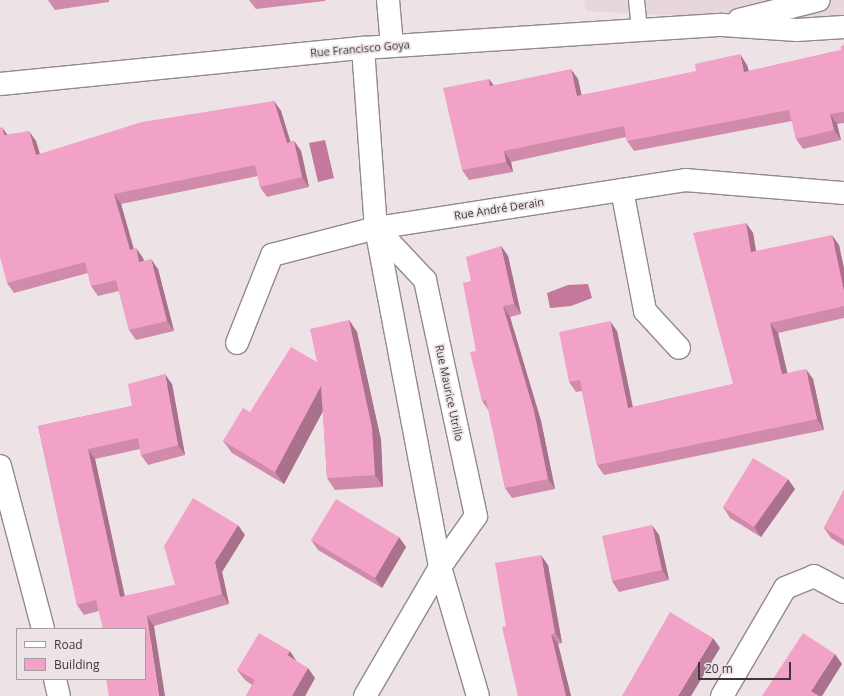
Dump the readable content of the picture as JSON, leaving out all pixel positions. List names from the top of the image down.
{
  "streets": {
    "street": ["Rue Francisco Goya", "Rue André Derain", "Rue Maurice Utrillo"]
  },
  "crossings": [
    ["Rue André Derain", "Rue Maurice Utrillo"]
  ],
  "legend": ["Road", "Building"],
  "scale_bar": "20 m"
}
